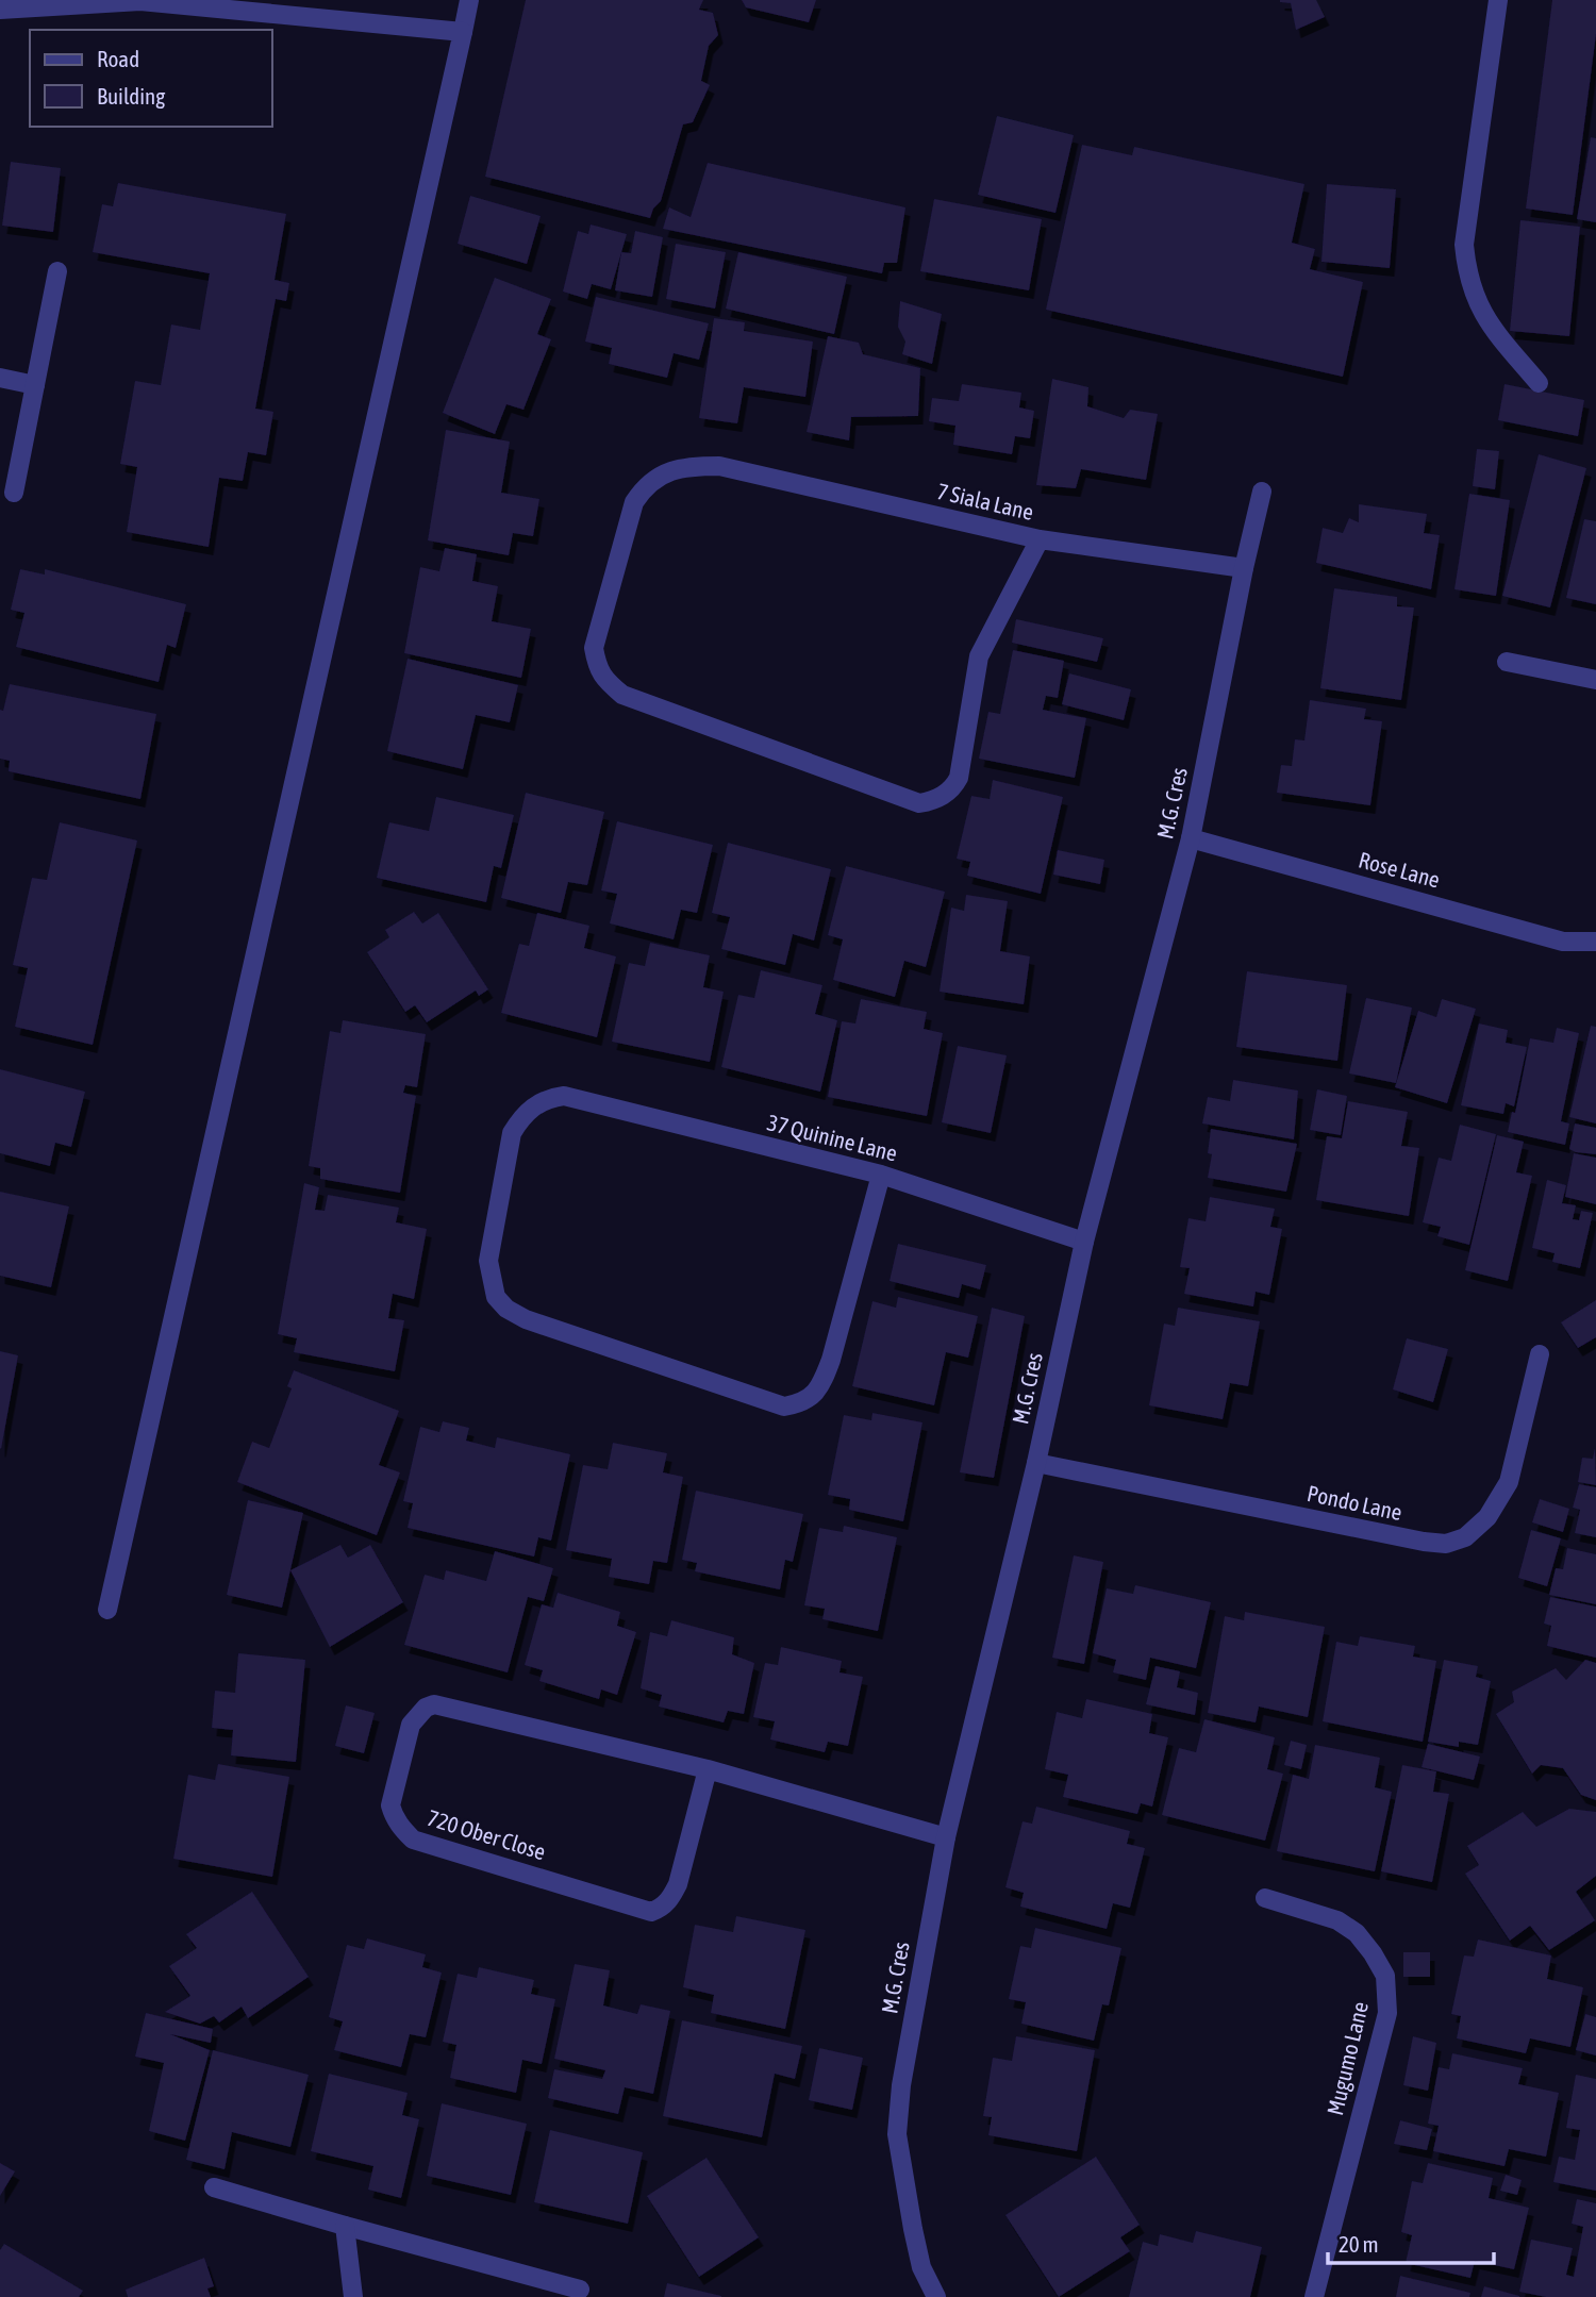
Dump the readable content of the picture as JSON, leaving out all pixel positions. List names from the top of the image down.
{
  "streets": {
    "street": [
      "7 Siala Lane",
      "M.G. Cres",
      "Rose Lane",
      "37 Quinine Lane",
      "Pondo Lane",
      "720 Ober Close",
      "Mugumo Lane"
    ]
  },
  "crossings": [
    ["7 Siala Lane", "M.G. Cres"],
    ["M.G. Cres", "Rose Lane"],
    ["M.G. Cres", "37 Quinine Lane"],
    ["M.G. Cres", "Pondo Lane"]
  ],
  "legend": ["Road", "Building"],
  "scale_bar": "20 m"
}
